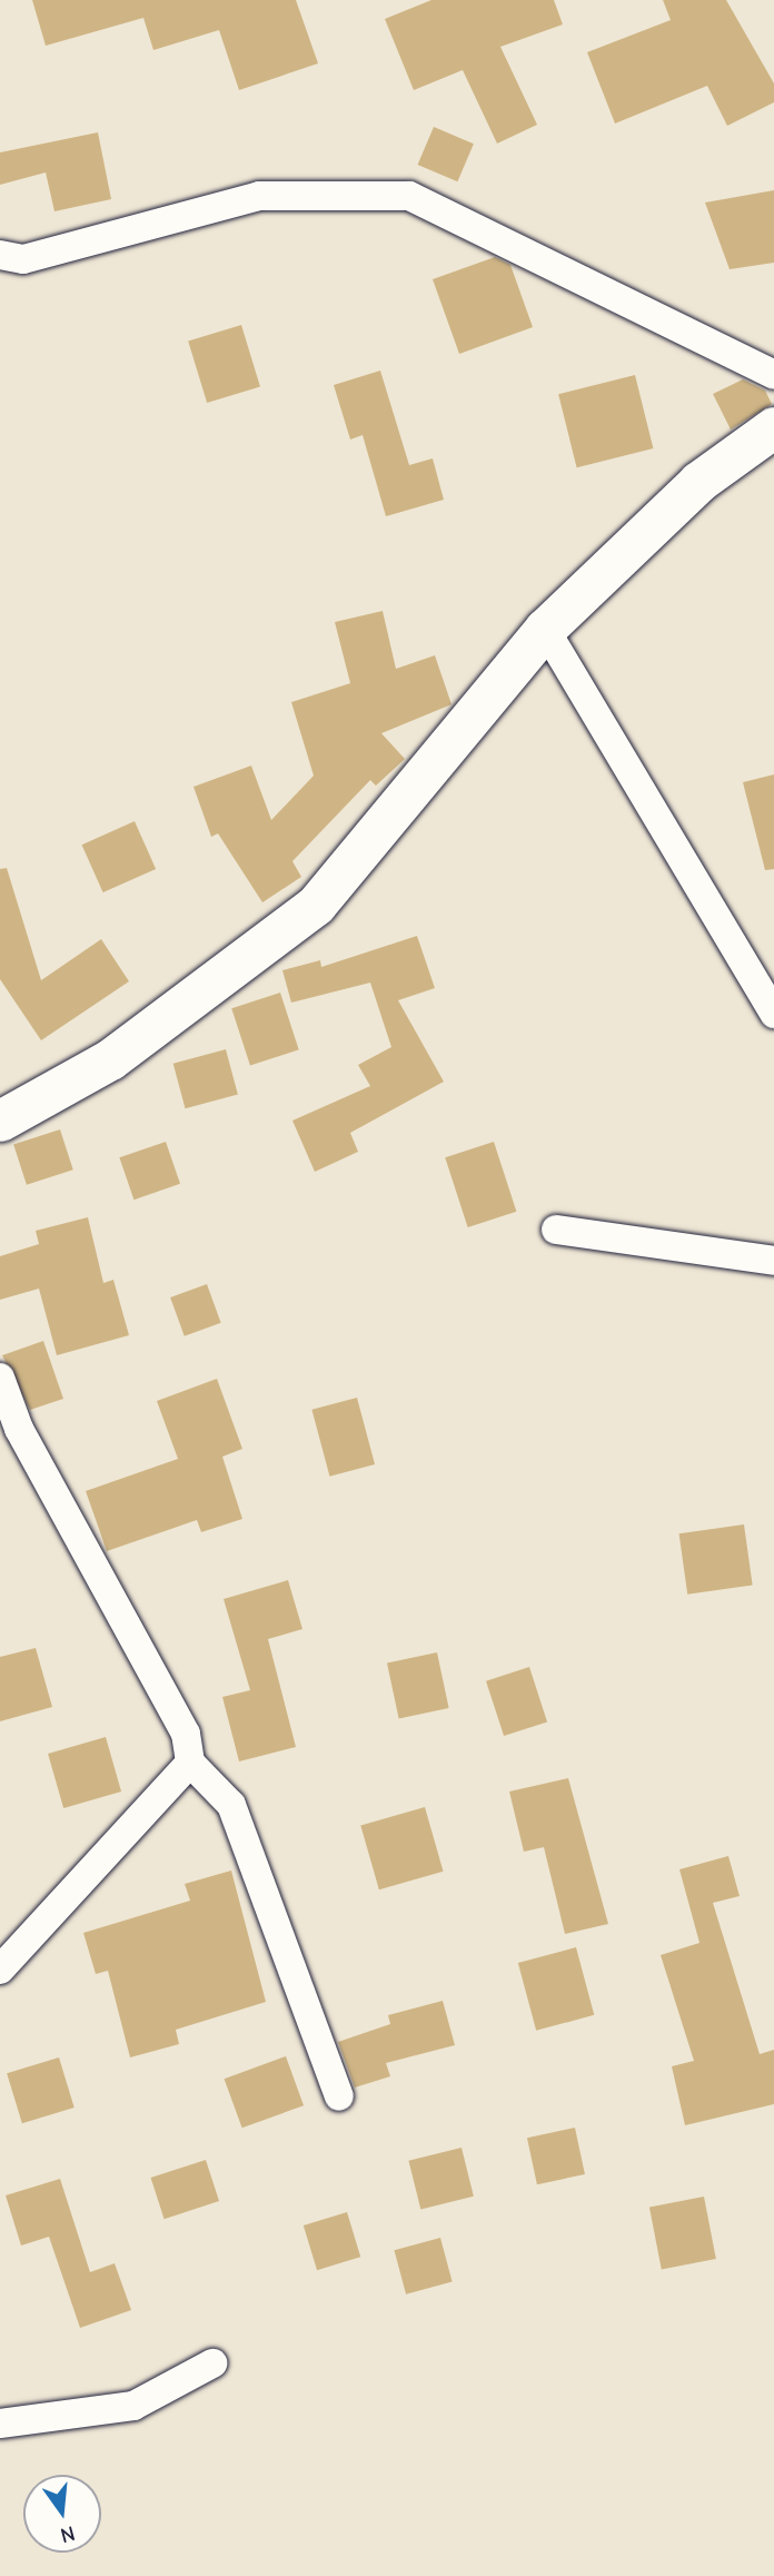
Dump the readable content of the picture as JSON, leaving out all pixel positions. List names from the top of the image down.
{
  "north": "bottom"
}
